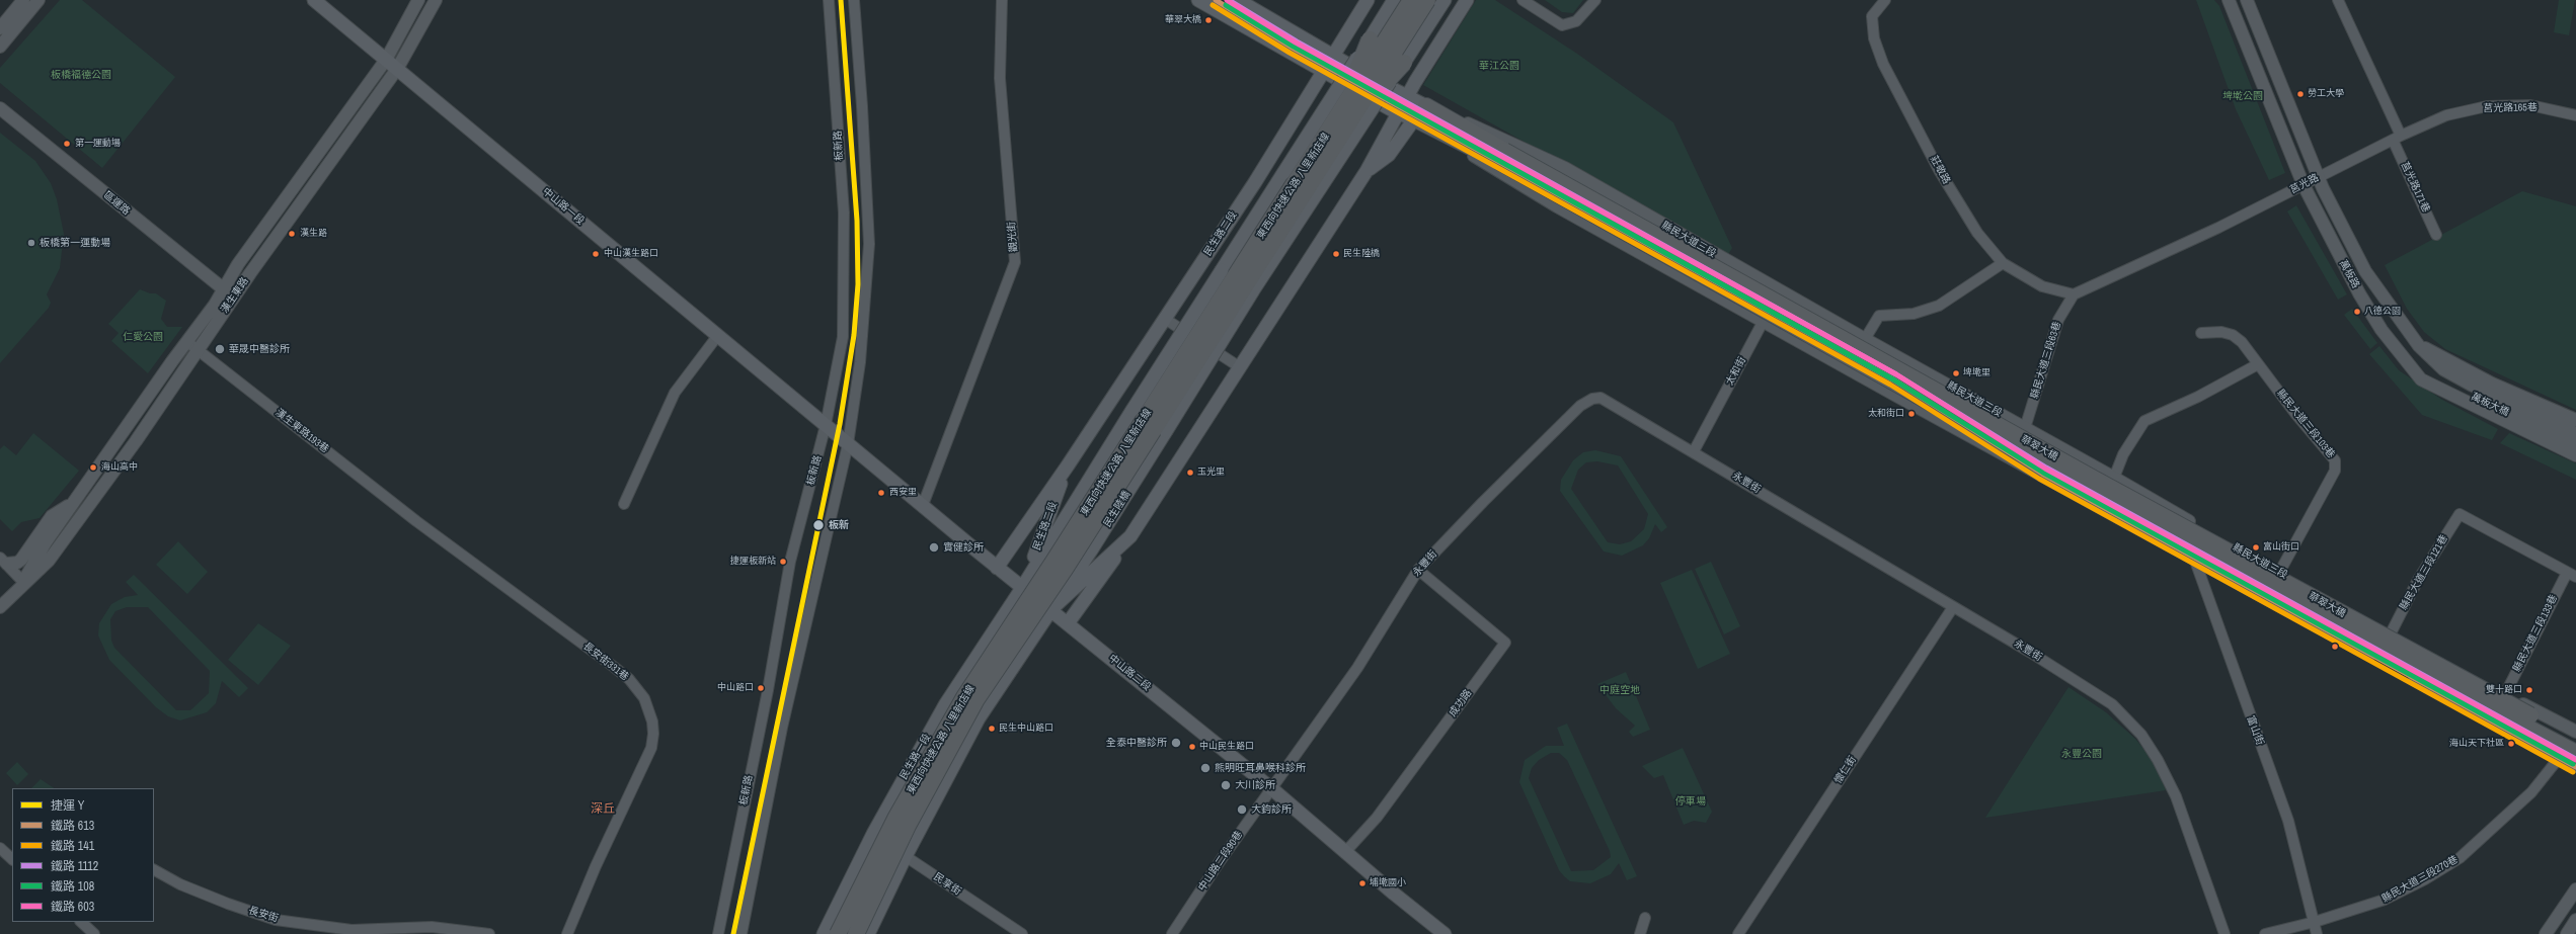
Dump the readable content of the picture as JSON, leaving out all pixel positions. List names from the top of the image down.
{
  "streets": {
    "highway": ["東西向快速公路 八里新店線", "華翠大橋"],
    "main road": [
      "中山路一段",
      "民生路二段",
      "縣民大道三段",
      "民生陸橋",
      "中山路二段",
      "民生路一段"
    ],
    "street": [
      "莒光路165巷",
      "板新路",
      "莊敬路",
      "莒光路",
      "莒光路171巷",
      "區運路",
      "觀光街",
      "萬板路",
      "漢生東路",
      "縣民大道三段63巷",
      "太和街",
      "萬板大橋",
      "縣民大道三段103巷",
      "漢生東路193巷",
      "永豐街",
      "縣民大道三段121巷",
      "縣民大道三段133巷",
      "長安街331巷",
      "成功路",
      "富山街",
      "懷仁街",
      "中山路二段90巷",
      "縣民大道三段270巷",
      "民享街",
      "長安街"
    ]
  },
  "crossings": [
    ["莒光路165巷", "莒光路"],
    ["莒光路165巷", "莒光路171巷"],
    ["板新路", "中山路二段"],
    ["莊敬路", "莒光路"],
    ["莊敬路", "縣民大道三段63巷"],
    ["莒光路", "莒光路171巷"],
    ["莒光路", "萬板路"],
    ["莒光路", "縣民大道三段63巷"],
    ["區運路", "漢生東路"],
    ["中山路一段", "漢生東路"],
    ["中山路一段", "中山路二段"],
    ["民生路二段", "縣民大道三段"],
    ["民生路二段", "中山路二段"],
    ["民生路二段", "民生路一段"],
    ["觀光街", "中山路二段"],
    ["縣民大道三段", "縣民大道三段63巷"],
    ["縣民大道三段", "太和街"],
    ["縣民大道三段", "縣民大道三段103巷"],
    ["縣民大道三段", "縣民大道三段121巷"],
    ["縣民大道三段", "縣民大道三段133巷"],
    ["萬板路", "萬板大橋"],
    ["漢生東路", "漢生東路193巷"],
    ["太和街", "永豐街"],
    ["漢生東路193巷", "長安街331巷"],
    ["永豐街", "中山路二段"],
    ["永豐街", "成功路"],
    ["永豐街", "懷仁街"],
    ["永豐街", "中山路二段90巷"],
    ["民生陸橋", "中山路二段"],
    ["縣民大道三段121巷", "縣民大道三段133巷"],
    ["中山路二段", "成功路"],
    ["中山路二段", "民生路一段"],
    ["中山路二段", "中山路二段90巷"],
    ["富山街", "縣民大道三段270巷"],
    ["民生路一段", "民享街"]
  ],
  "districts": ["深丘"],
  "parks": [
    "華江公園",
    "板橋福德公園",
    "埤墘公園",
    "仁愛公園",
    "中庭空地",
    "永豐公園",
    "停車場"
  ],
  "places": [
    "華翠大橋",
    "勞工大學",
    "第一運動場",
    "漢生路",
    "板橋第一運動場",
    "中山漢生路口",
    "民生陸橋",
    "八德公園",
    "華晟中醫診所",
    "埤墘里",
    "太和街口",
    "海山高中",
    "玉光里",
    "西安里",
    "板新",
    "實健診所",
    "富山街口",
    "捷運板新站",
    "中山路口",
    "雙十路口",
    "民生中山路口",
    "全泰中醫診所",
    "海山天下社區",
    "中山民生路口",
    "熊明旺耳鼻喉科診所",
    "大川診所",
    "大鈞診所",
    "埔墘國小"
  ],
  "lines": [
    "metro line Y",
    "rail line 613",
    "rail line 1112",
    "rail line 603",
    "rail line 141",
    "rail line 108"
  ],
  "legend": [
    "捷運 Y",
    "鐵路 613",
    "鐵路 141",
    "鐵路 1112",
    "鐵路 108",
    "鐵路 603"
  ]
}
